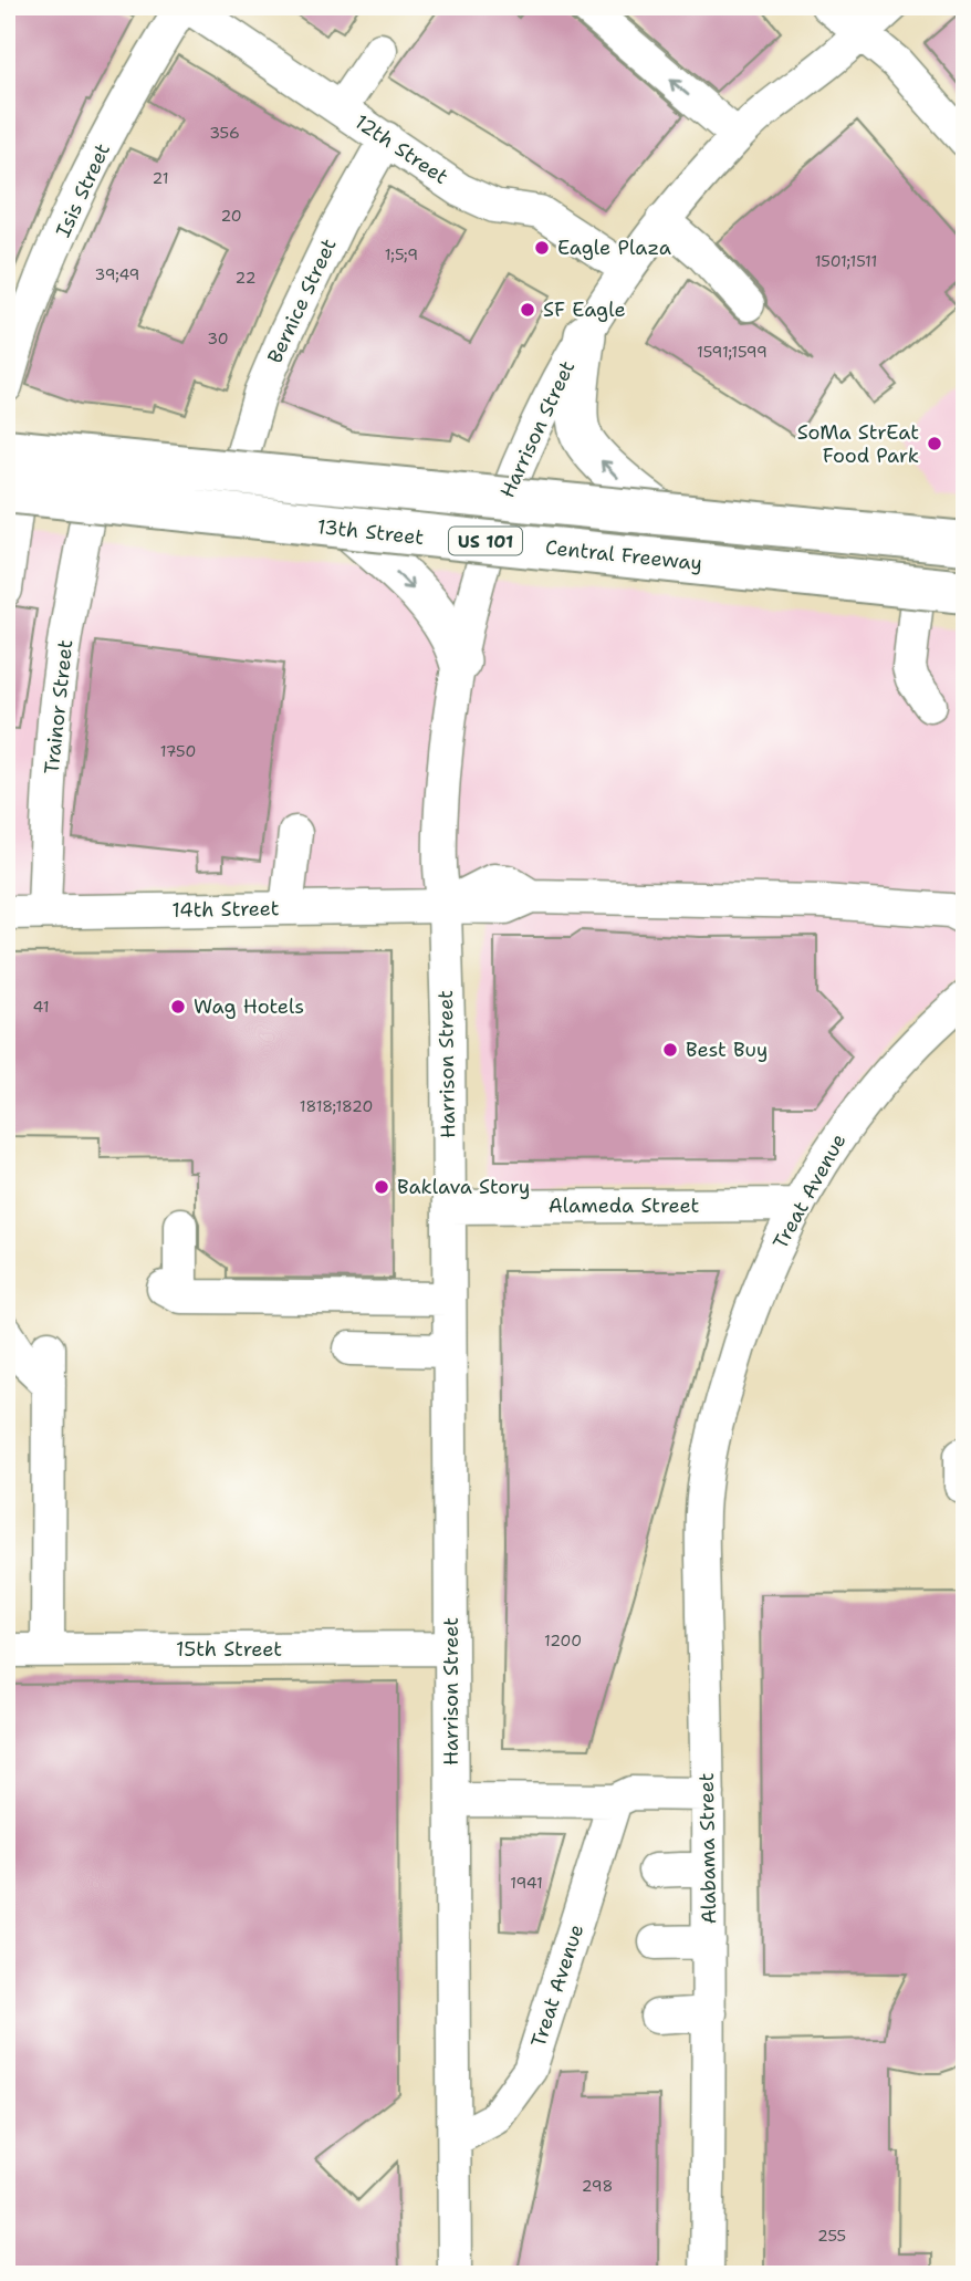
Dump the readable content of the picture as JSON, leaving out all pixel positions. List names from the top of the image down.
{
  "streets": {
    "highway": ["US 101", "Central Freeway"],
    "main road": ["13th Street"],
    "street": [
      "12th Street",
      "Isis Street",
      "Bernice Street",
      "Harrison Street",
      "Trainor Street",
      "14th Street",
      "Treat Avenue",
      "Alameda Street",
      "15th Street",
      "Alabama Street"
    ]
  },
  "crossings": [
    ["12th Street", "Isis Street"],
    ["12th Street", "Bernice Street"],
    ["12th Street", "Harrison Street"],
    ["Harrison Street", "13th Street"],
    ["Harrison Street", "14th Street"],
    ["Harrison Street", "Treat Avenue"],
    ["Harrison Street", "Alameda Street"],
    ["Harrison Street", "15th Street"],
    ["13th Street", "Central Freeway"],
    ["13th Street", "Trainor Street"],
    ["Trainor Street", "14th Street"],
    ["Treat Avenue", "Alameda Street"],
    ["Treat Avenue", "Alabama Street"]
  ],
  "places": [
    "Eagle Plaza",
    "SF Eagle",
    "SoMa StrEat Food Park",
    "Wag Hotels",
    "Best Buy",
    "Baklava Story"
  ],
  "house_numbers": [
    "356",
    "21",
    "20",
    "1;5;9",
    "1501;1511",
    "39;49",
    "22",
    "30",
    "1591;1599",
    "1750",
    "41",
    "1818;1820",
    "1200",
    "1941",
    "298",
    "255"
  ]
}
